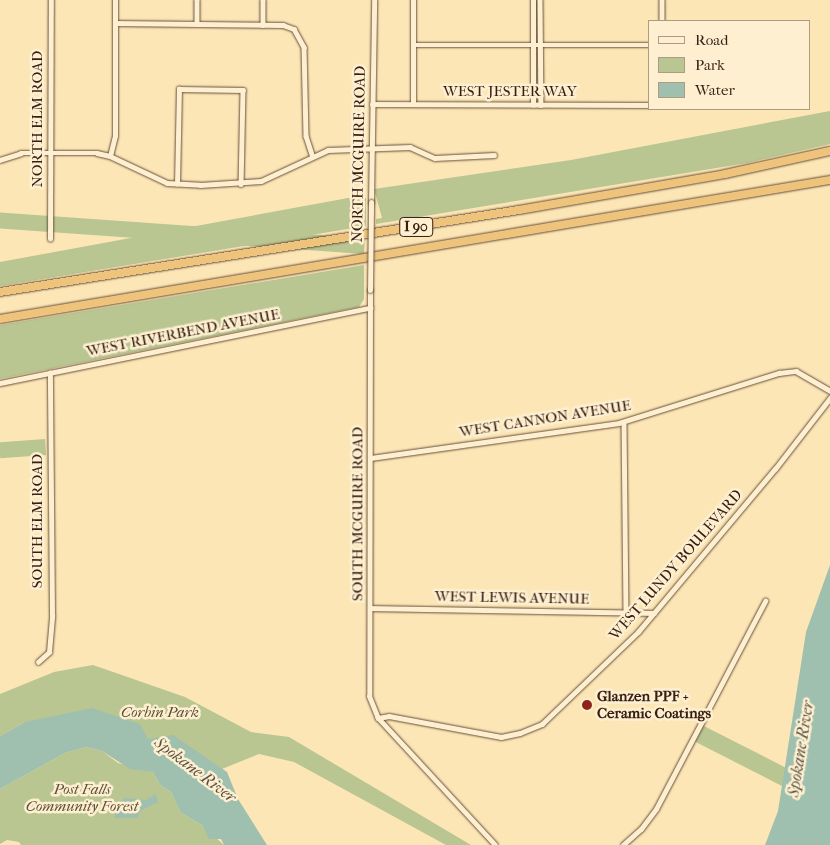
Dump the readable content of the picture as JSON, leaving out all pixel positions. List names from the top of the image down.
{
  "streets": {
    "highway": ["I 90"],
    "street": [
      "WEST JESTER WAY",
      "NORTH ELM ROAD",
      "NORTH MCGUIRE ROAD",
      "WEST RIVERBEND AVENUE",
      "WEST CANNON AVENUE",
      "SOUTH MCGUIRE ROAD",
      "SOUTH ELM ROAD",
      "WEST LUNDY BOULEVARD",
      "WEST LEWIS AVENUE"
    ]
  },
  "crossings": [
    ["WEST JESTER WAY", "NORTH MCGUIRE ROAD"],
    ["NORTH MCGUIRE ROAD", "WEST RIVERBEND AVENUE"],
    ["NORTH MCGUIRE ROAD", "SOUTH MCGUIRE ROAD"],
    ["WEST RIVERBEND AVENUE", "SOUTH MCGUIRE ROAD"],
    ["WEST RIVERBEND AVENUE", "SOUTH ELM ROAD"],
    ["WEST CANNON AVENUE", "SOUTH MCGUIRE ROAD"],
    ["SOUTH MCGUIRE ROAD", "WEST LUNDY BOULEVARD"],
    ["SOUTH MCGUIRE ROAD", "WEST LEWIS AVENUE"],
    ["WEST LUNDY BOULEVARD", "WEST LEWIS AVENUE"]
  ],
  "water": ["Spokane River"],
  "parks": ["Corbin Park", "Post Falls Community Forest"],
  "places": ["Glanzen PPF + Ceramic Coatings"],
  "legend": ["Road", "Park", "Water"]
}
